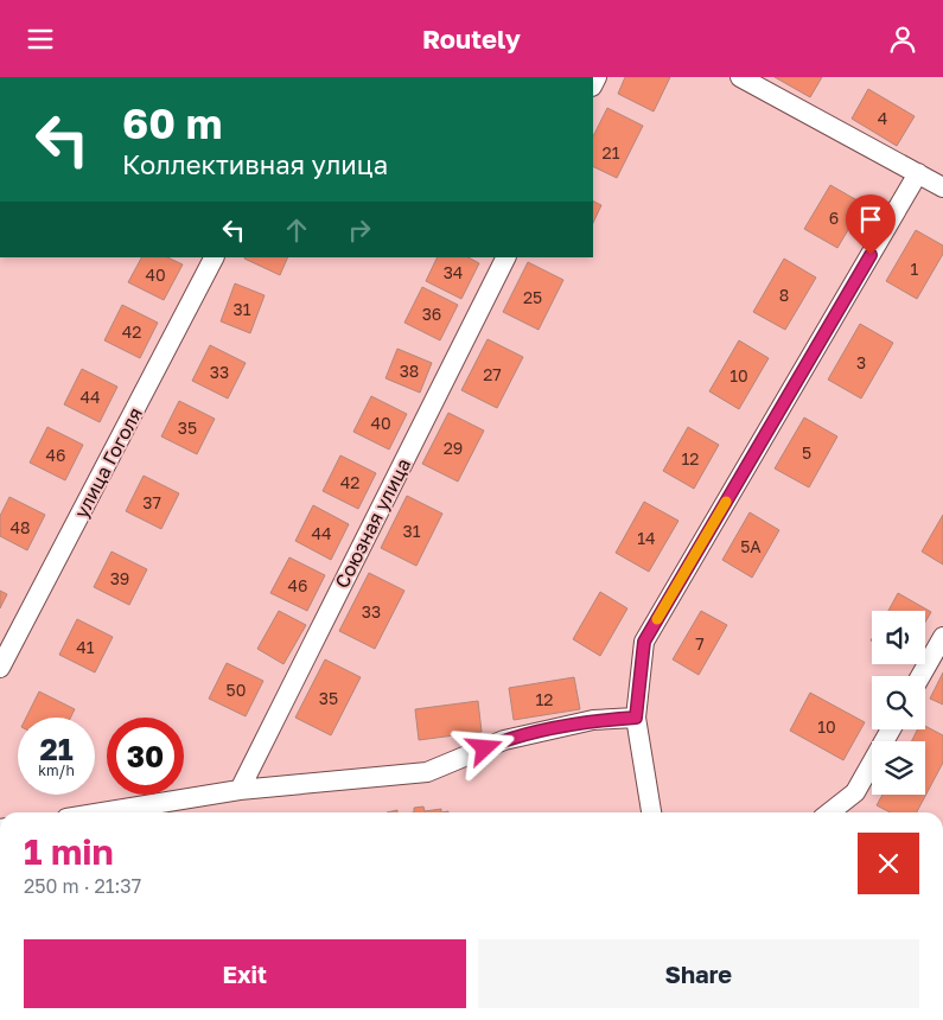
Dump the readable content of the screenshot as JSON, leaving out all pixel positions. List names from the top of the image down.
{
  "streets": {
    "street": ["улица Гоголя", "Союзная улица"]
  },
  "house_numbers": [
    "4",
    "21",
    "6",
    "1",
    "34",
    "40",
    "8",
    "25",
    "31",
    "36",
    "42",
    "3",
    "38",
    "33",
    "27",
    "10",
    "44",
    "40",
    "35",
    "29",
    "5",
    "46",
    "12",
    "42",
    "37",
    "48",
    "31",
    "44",
    "14",
    "5А",
    "39",
    "46",
    "33",
    "7",
    "41",
    "50",
    "35",
    "12",
    "10"
  ],
  "page": {
    "header": "Routely",
    "turn": ["60 m", "Коллективная улица"],
    "speed": "21 km/h",
    "limit": "30",
    "heading": ["1 min", "250 m · 21:37"],
    "buttons": ["Exit", "Share"]
  }
}
